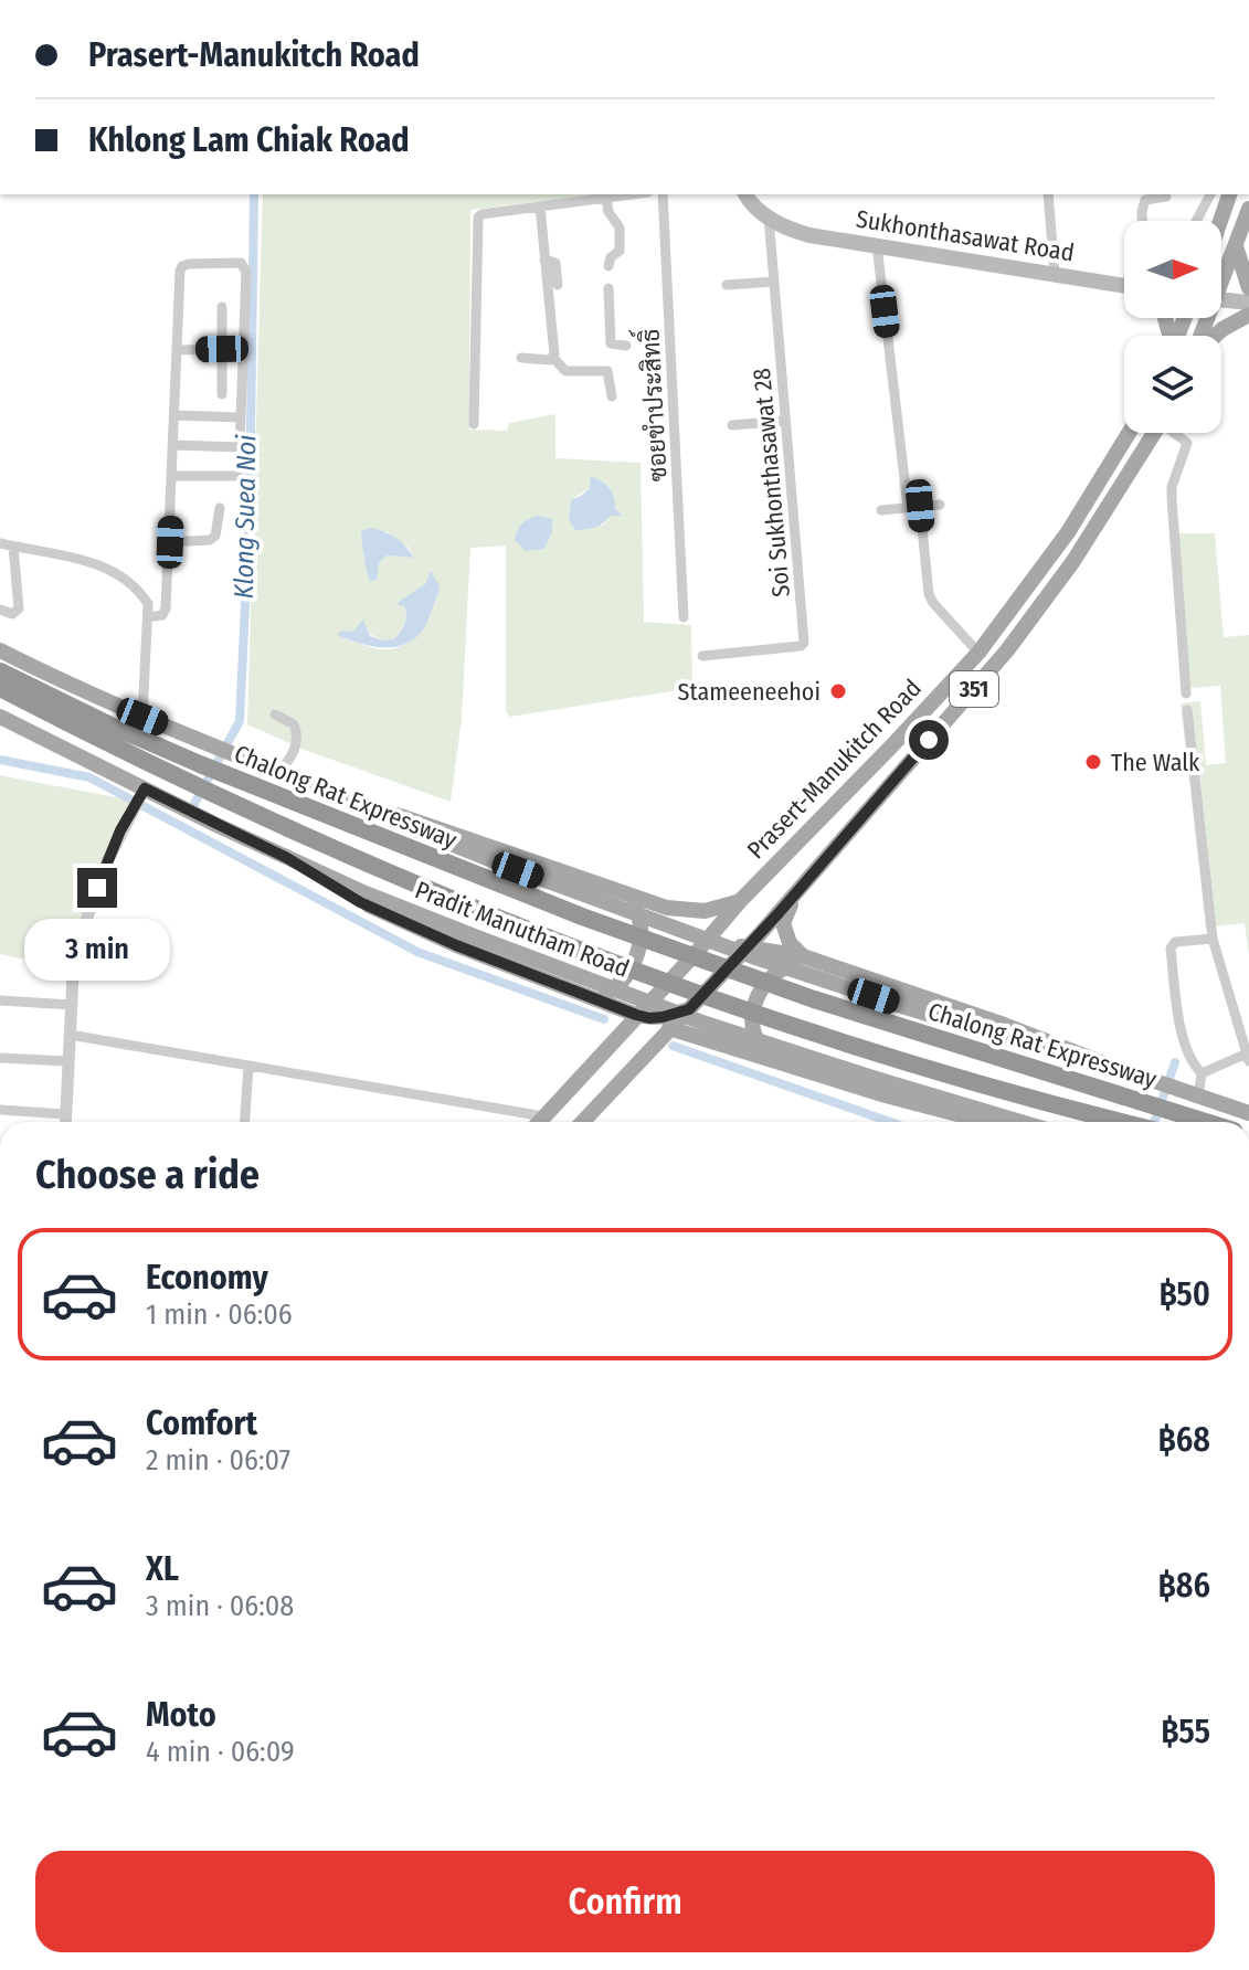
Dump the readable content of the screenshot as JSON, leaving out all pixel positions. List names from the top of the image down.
{
  "streets": {
    "highway": ["Chalong Rat Expressway"],
    "main road": [
      "Sukhonthasawat Road",
      "351",
      "Prasert-Manukitch Road",
      "Pradit Manutham Road"
    ],
    "street": ["ซอยขำประสิทธิ์", "Soi Sukhonthasawat 28"]
  },
  "crossings": [
    ["Sukhonthasawat Road", "Soi Sukhonthasawat 28"]
  ],
  "water": ["Klong Suea Noi"],
  "places": ["Stameeneehoi", "The Walk"],
  "north": "right",
  "page": {
    "banner": ["Prasert-Manukitch Road", "Khlong Lam Chiak Road"],
    "bubble": "3 min",
    "heading": "Choose a ride",
    "list": [
      {
        "name": "Economy",
        "note": "1 min · 06:06",
        "value": "฿50"
      },
      {
        "name": "Comfort",
        "note": "2 min · 06:07",
        "value": "฿68"
      },
      {
        "name": "XL",
        "note": "3 min · 06:08",
        "value": "฿86"
      },
      {
        "name": "Moto",
        "note": "4 min · 06:09",
        "value": "฿55"
      }
    ],
    "buttons": "Confirm"
  }
}
